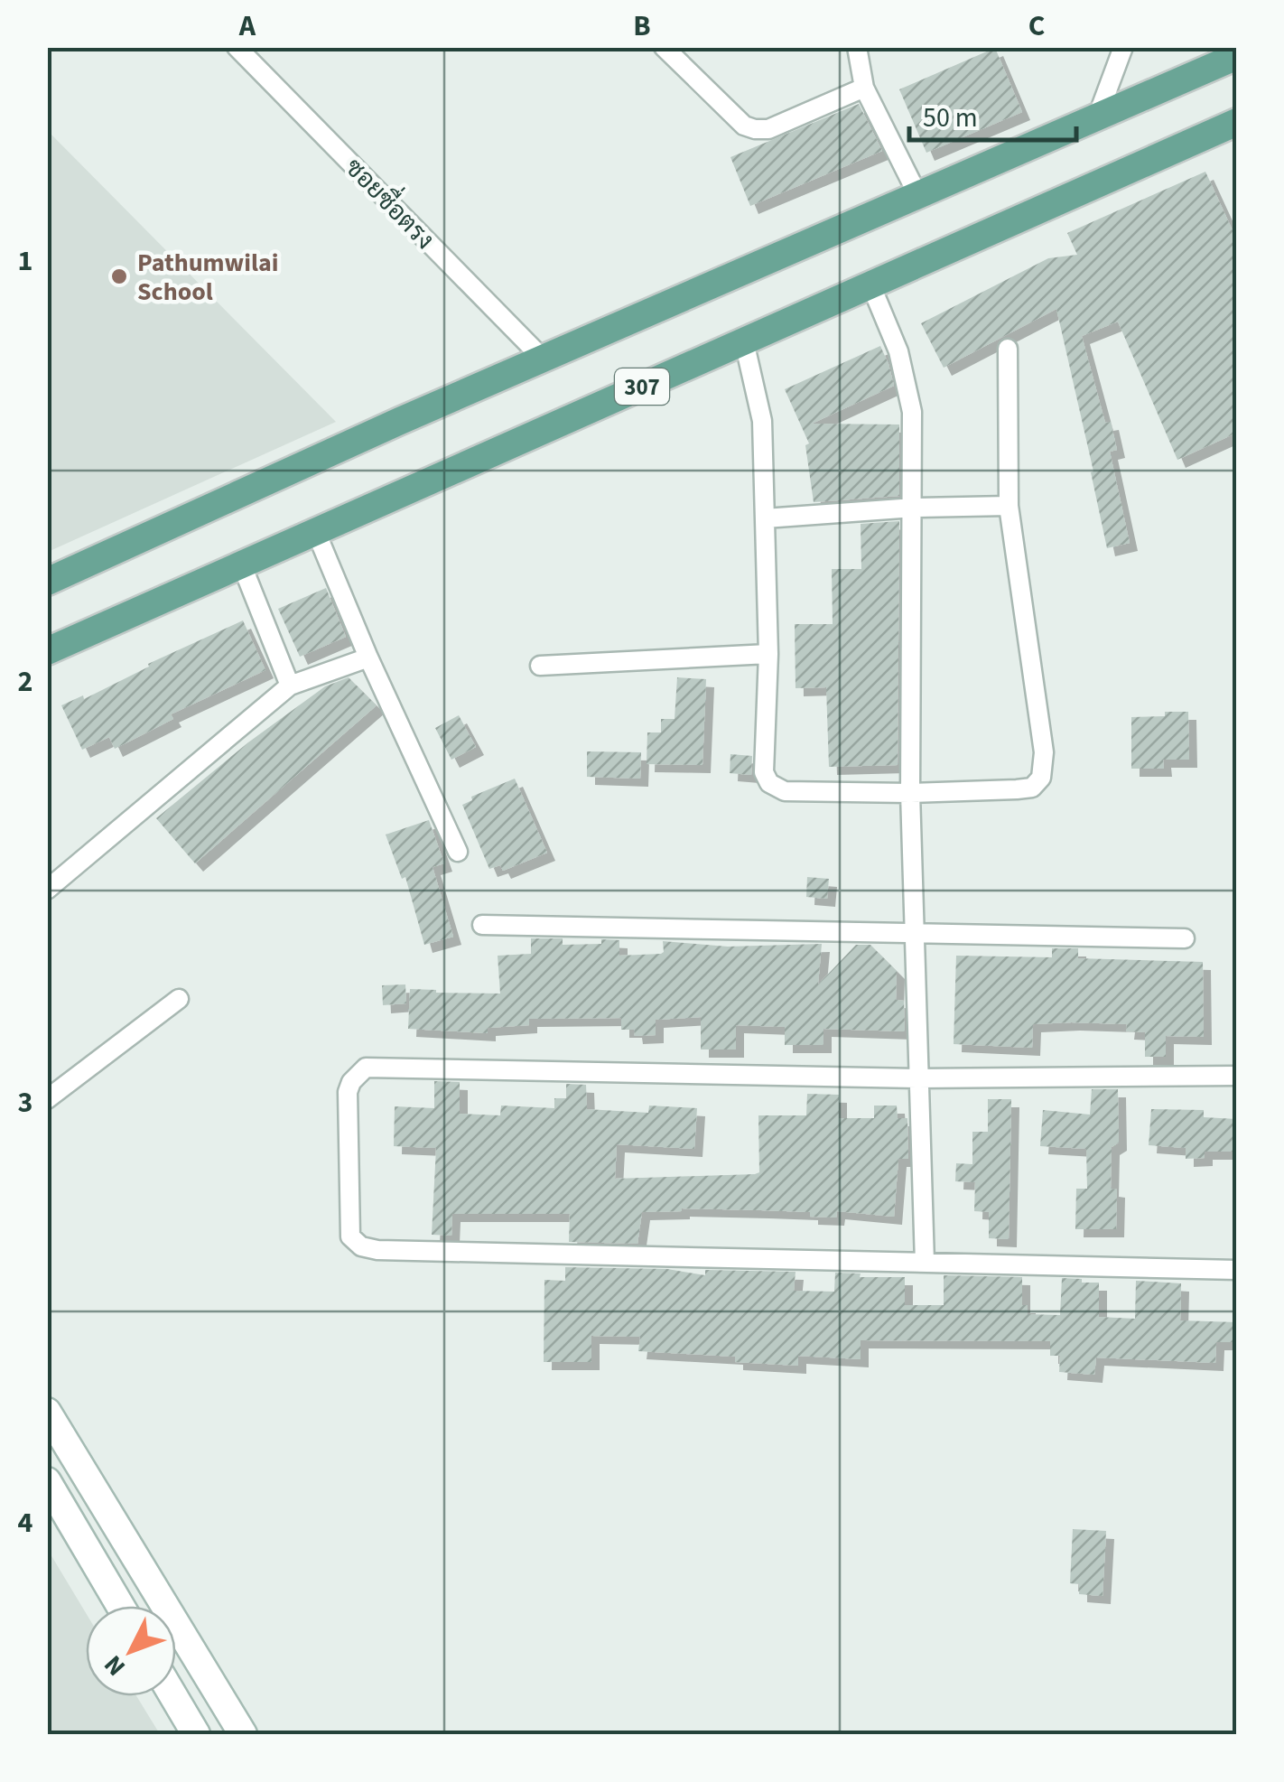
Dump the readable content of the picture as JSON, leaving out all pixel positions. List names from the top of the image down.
{
  "streets": {
    "main road": ["307"],
    "street": ["ซอยซื่อตรง"]
  },
  "crossings": [
    ["ซอยซื่อตรง", "307"]
  ],
  "places": ["Pathumwilai School"],
  "scale_bar": "50 m",
  "north": "bottom left",
  "grid": {
    "columns": ["A", "B", "C"],
    "rows": [
      "1",
      "2",
      "3",
      "4"
    ]
  }
}
